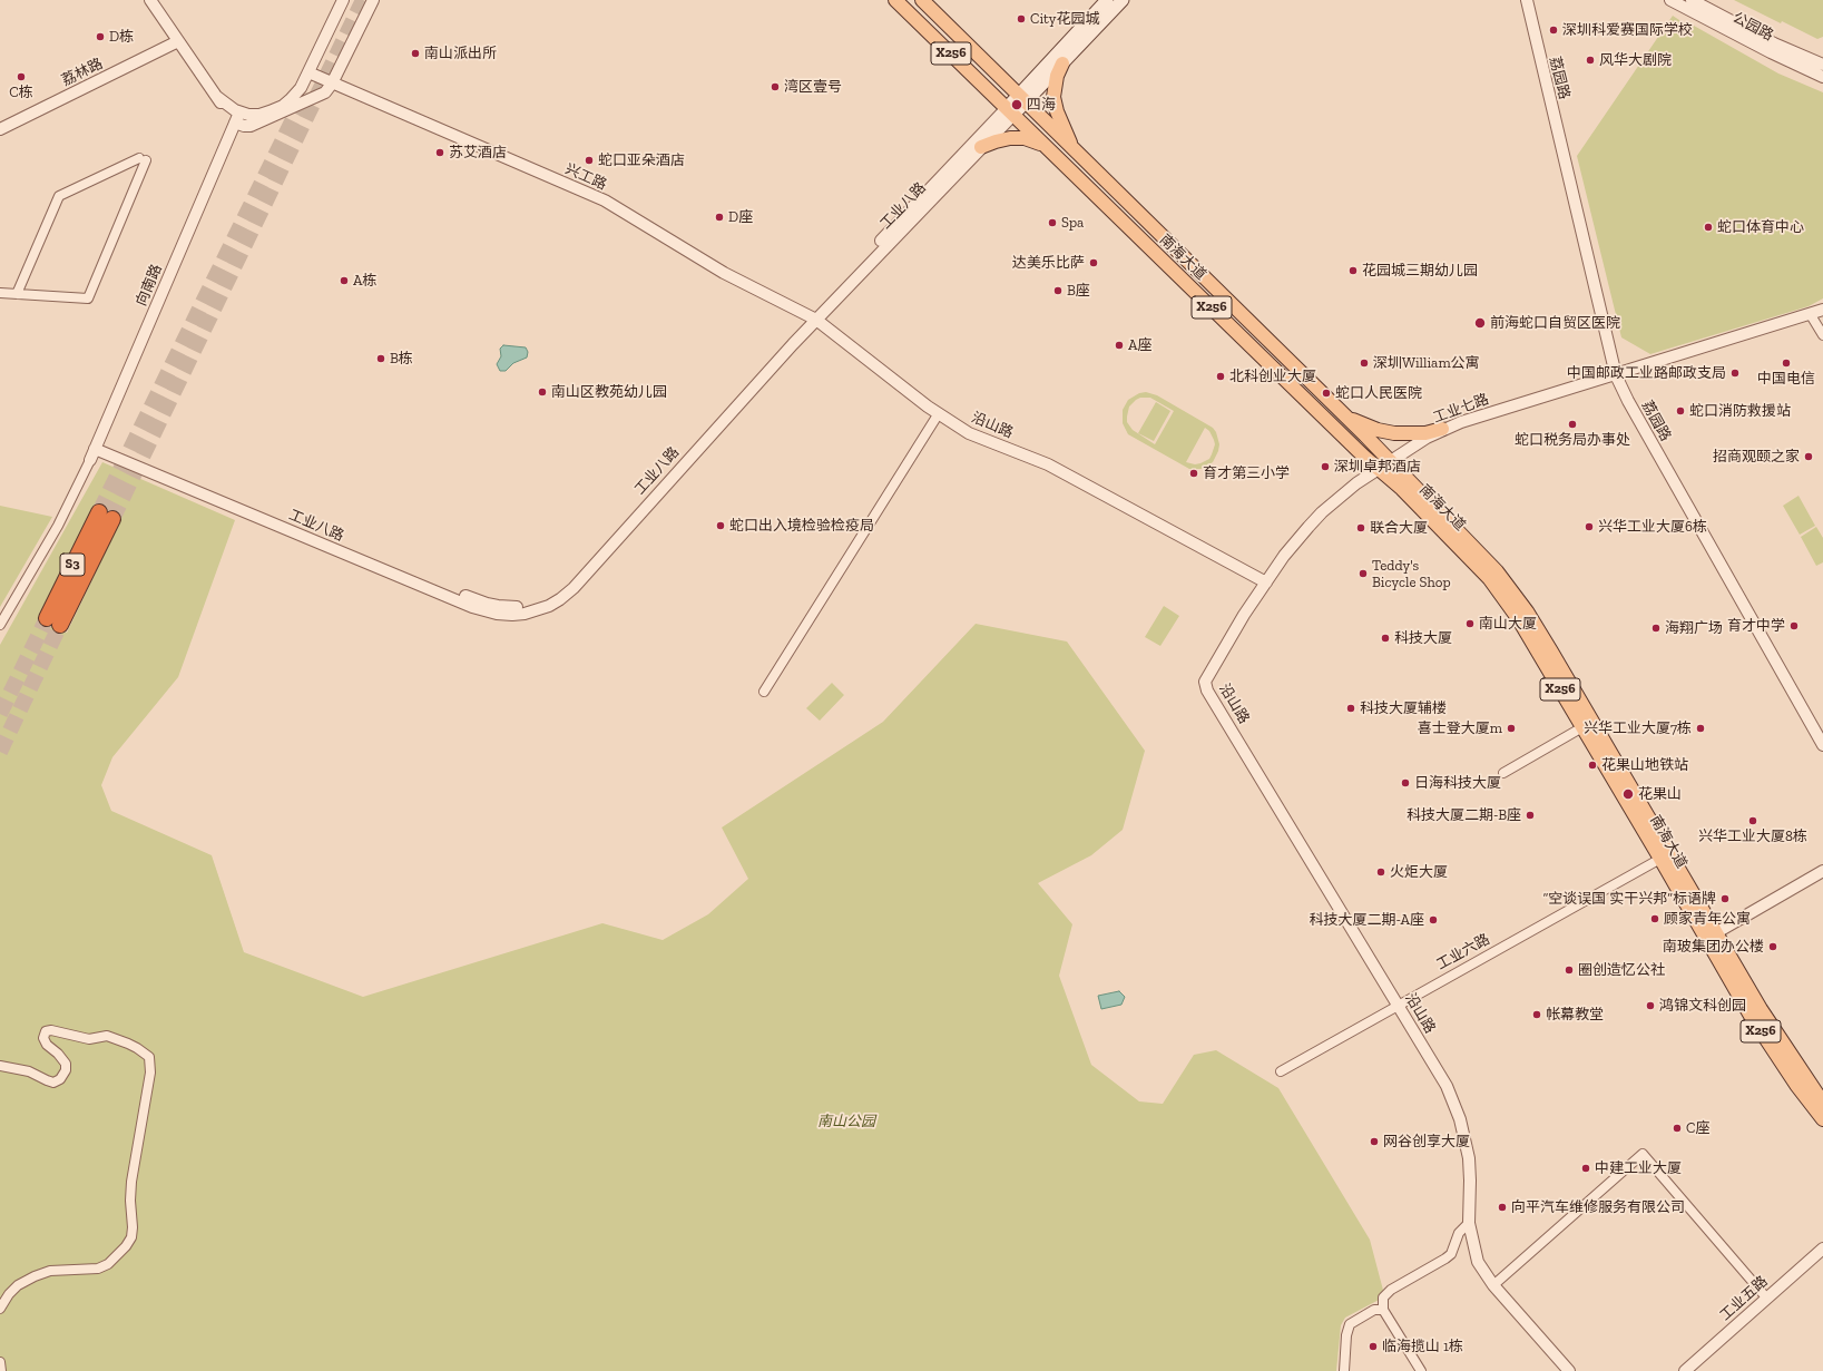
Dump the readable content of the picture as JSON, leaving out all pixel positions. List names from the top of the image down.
{
  "streets": {
    "highway": ["S3"],
    "main road": ["X256", "工业八路", "南海大道"],
    "street": [
      "公园路",
      "荔林路",
      "荔园路",
      "兴工路",
      "向南路",
      "工业七路",
      "沿山路",
      "工业六路",
      "工业五路"
    ]
  },
  "crossings": [
    ["荔园路", "工业七路"],
    ["兴工路", "工业八路"],
    ["兴工路", "沿山路"],
    ["工业八路", "南海大道"],
    ["工业八路", "向南路"],
    ["工业八路", "沿山路"],
    ["南海大道", "工业七路"],
    ["南海大道", "工业六路"],
    ["工业七路", "沿山路"],
    ["沿山路", "工业六路"]
  ],
  "parks": ["南山公园"],
  "places": [
    "City花园城",
    "深圳科爱赛国际学校",
    "D栋",
    "南山派出所",
    "风华大剧院",
    "C栋",
    "湾区壹号",
    "四海",
    "苏艾酒店",
    "蛇口亚朵酒店",
    "D座",
    "Spa",
    "蛇口体育中心",
    "达美乐比萨",
    "花园城三期幼儿园",
    "A栋",
    "B座",
    "前海蛇口自贸区医院",
    "A座",
    "B栋",
    "深圳William公寓",
    "中国电信",
    "中国邮政工业路邮政支局",
    "北科创业大厦",
    "南山区教苑幼儿园",
    "蛇口人民医院",
    "蛇口消防救援站",
    "蛇口税务局办事处",
    "招商观颐之家",
    "深圳卓邦酒店",
    "育才第三小学",
    "蛇口出入境检验检疫局",
    "兴华工业大厦6栋",
    "联合大厦",
    "Teddy's Bicycle Shop",
    "南山大厦",
    "育才中学",
    "海翔广场",
    "科技大厦",
    "科技大厦辅楼",
    "喜士登大厦m",
    "兴华工业大厦7栋",
    "花果山地铁站",
    "日海科技大厦",
    "花果山",
    "科技大厦二期-B座",
    "兴华工业大厦8栋",
    "火炬大厦",
    "“空谈误国 实干兴邦”标语牌",
    "顾家青年公寓",
    "科技大厦二期-A座",
    "南玻集团办公楼",
    "圈创造忆公社",
    "鸿锦文科创园",
    "帐幕教堂",
    "C座",
    "网谷创享大厦",
    "中建工业大厦",
    "向平汽车维修服务有限公司",
    "临海揽山 1栋"
  ]
}
